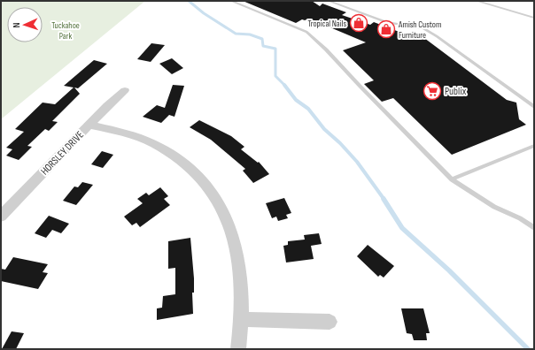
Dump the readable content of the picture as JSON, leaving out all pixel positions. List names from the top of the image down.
{
  "streets": {
    "street": ["HORSLEY DRIVE"]
  },
  "parks": ["Tuckahoe Park"],
  "places": {
    "shop": ["Tropical Nails", "Amish Custom Furniture"],
    "supermarket": ["Publix"]
  },
  "north": "left"
}
